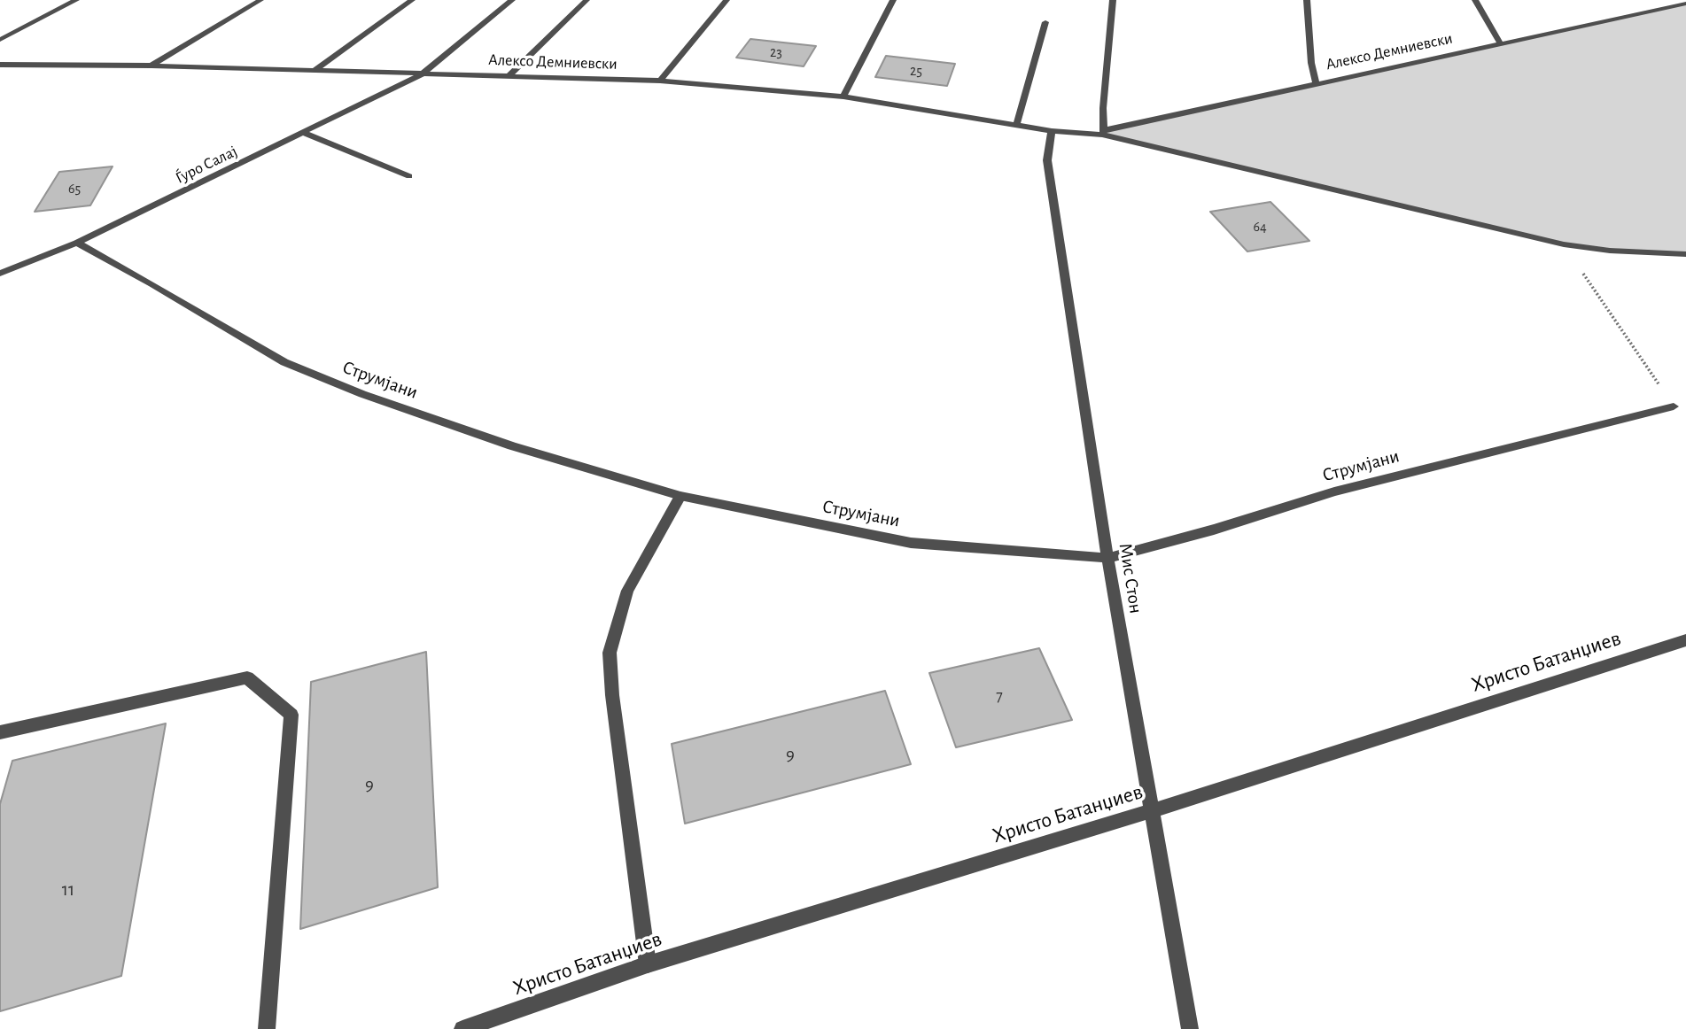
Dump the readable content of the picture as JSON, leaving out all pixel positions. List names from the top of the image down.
{
  "streets": {
    "street": [
      "Алексо Демниевски",
      "Ѓуро Салај",
      "Струмјани",
      "Мис Стон",
      "Христо Батанџиев"
    ]
  },
  "crossings": [
    ["Алексо Демниевски", "Ѓуро Салај"],
    ["Алексо Демниевски", "Мис Стон"],
    ["Ѓуро Салај", "Струмјани"],
    ["Струмјани", "Мис Стон"],
    ["Мис Стон", "Христо Батанџиев"]
  ],
  "house_numbers": [
    "23",
    "25",
    "65",
    "64",
    "7",
    "9",
    "9",
    "11"
  ]
}
